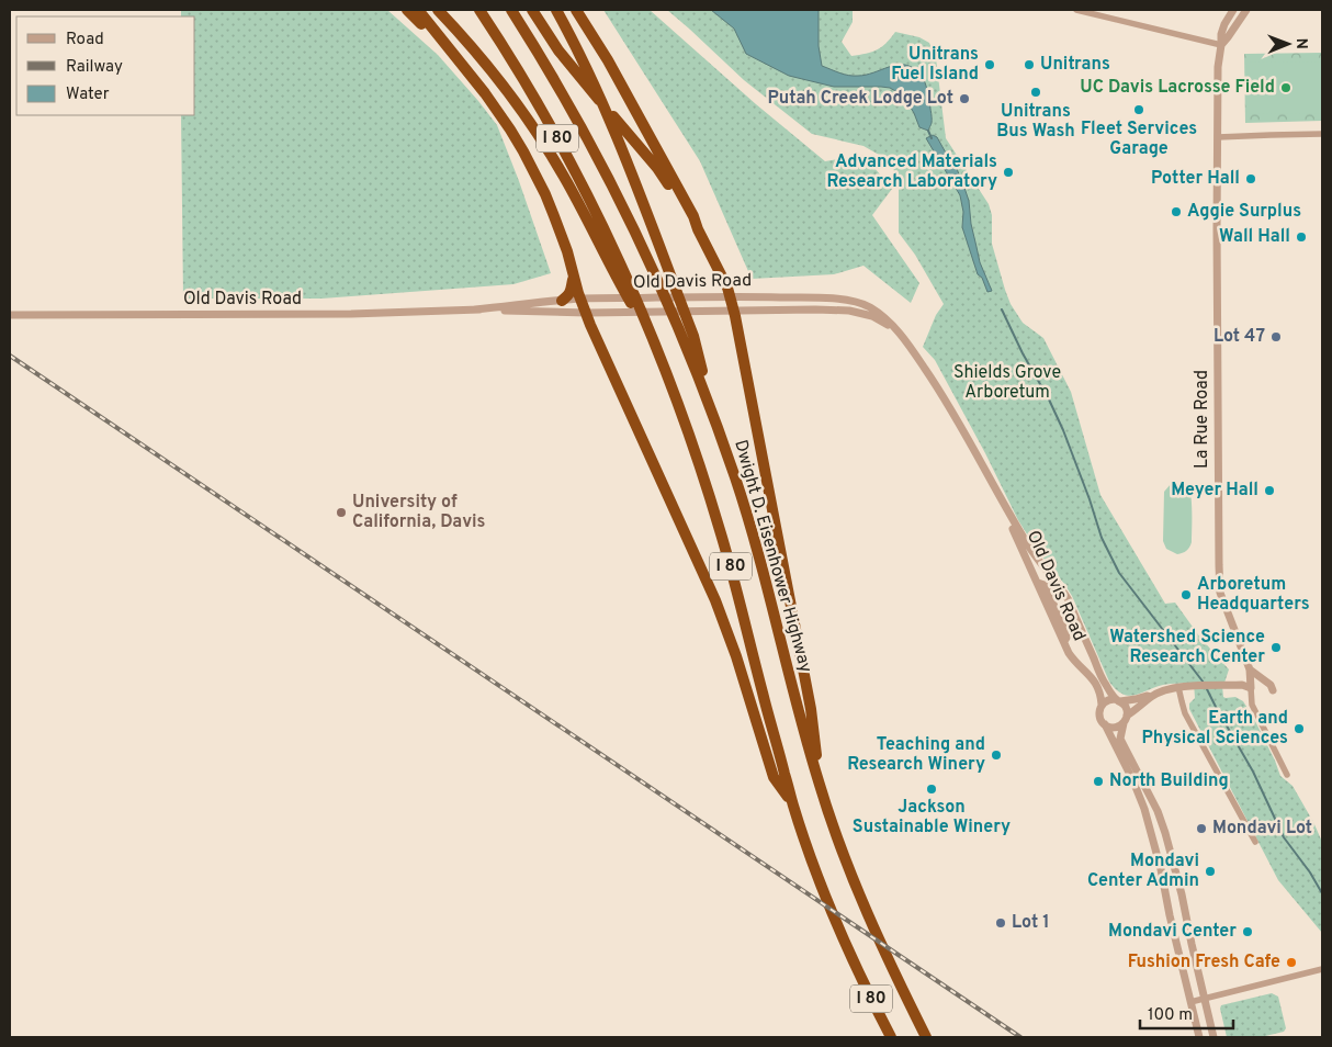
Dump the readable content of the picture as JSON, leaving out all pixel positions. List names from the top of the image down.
{
  "streets": {
    "highway": ["I 80", "Dwight D. Eisenhower Highway"],
    "street": ["Old Davis Road", "La Rue Road"]
  },
  "crossings": [
    ["I 80", "Dwight D. Eisenhower Highway"]
  ],
  "parks": ["Shields Grove Arboretum"],
  "places": [
    "Unitrans Fuel Island",
    "Unitrans",
    "UC Davis Lacrosse Field",
    "Unitrans Bus Wash",
    "Putah Creek Lodge Lot",
    "Fleet Services Garage",
    "Advanced Materials Research Laboratory",
    "Potter Hall",
    "Aggie Surplus",
    "Wall Hall",
    "Lot 47",
    "Meyer Hall",
    "University of California, Davis",
    "Arboretum Headquarters",
    "Watershed Science Research Center",
    "Earth and Physical Sciences",
    "Teaching and Research Winery",
    "North Building",
    "Jackson Sustainable Winery",
    "Mondavi Lot",
    "Mondavi Center Admin",
    "Lot 1",
    "Mondavi Center",
    "Fushion Fresh Cafe"
  ],
  "legend": ["Road", "Railway", "Water"],
  "scale_bar": "100 m",
  "north": "right"
}
